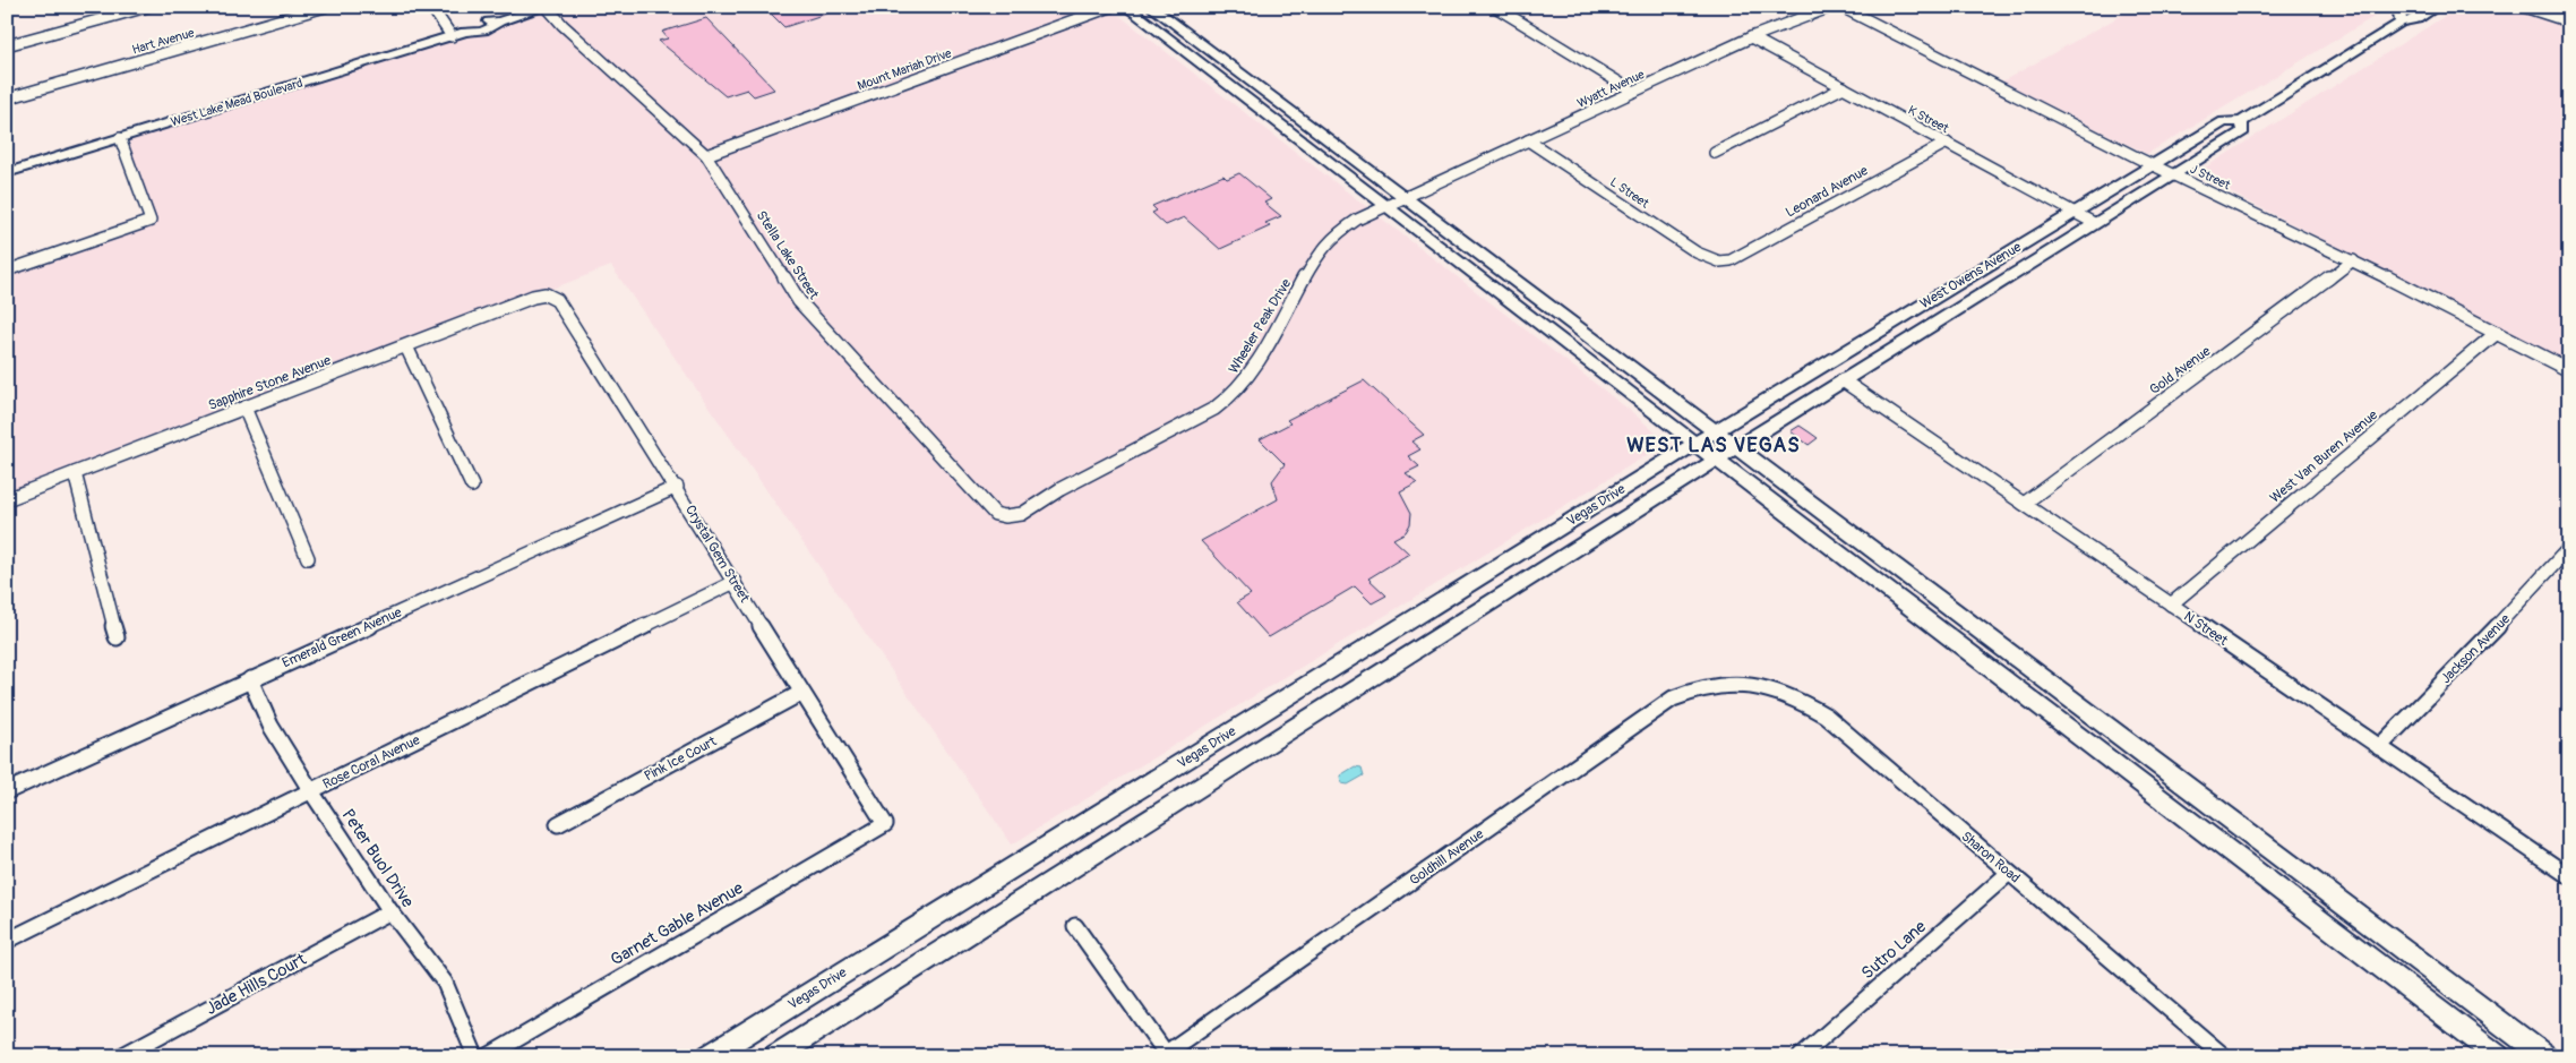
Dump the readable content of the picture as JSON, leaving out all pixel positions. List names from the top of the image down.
{
  "streets": {
    "main road": ["West Lake Mead Boulevard", "West Owens Avenue", "Vegas Drive"],
    "street": [
      "Hart Avenue",
      "Mount Mariah Drive",
      "Wyatt Avenue",
      "K Street",
      "J Street",
      "Leonard Avenue",
      "L Street",
      "Stella Lake Street",
      "Wheeler Peak Drive",
      "Gold Avenue",
      "Sapphire Stone Avenue",
      "West Van Buren Avenue",
      "Crystal Gem Street",
      "N Street",
      "Emerald Green Avenue",
      "Jackson Avenue",
      "Pink Ice Court",
      "Rose Coral Avenue",
      "Goldhill Avenue",
      "Sharon Road",
      "Peter Buol Drive",
      "Garnet Gable Avenue",
      "Sutro Lane",
      "Jade Hills Court"
    ]
  },
  "crossings": [
    ["Mount Mariah Drive", "Stella Lake Street"],
    ["Wyatt Avenue", "K Street"],
    ["Wyatt Avenue", "L Street"],
    ["Wyatt Avenue", "Wheeler Peak Drive"],
    ["West Lake Mead Boulevard", "Stella Lake Street"],
    ["K Street", "Leonard Avenue"],
    ["K Street", "West Owens Avenue"],
    ["J Street", "West Owens Avenue"],
    ["J Street", "Gold Avenue"],
    ["J Street", "West Van Buren Avenue"],
    ["Leonard Avenue", "L Street"],
    ["Stella Lake Street", "Wheeler Peak Drive"],
    ["West Owens Avenue", "Vegas Drive"],
    ["West Owens Avenue", "N Street"],
    ["Gold Avenue", "N Street"],
    ["Sapphire Stone Avenue", "Crystal Gem Street"],
    ["West Van Buren Avenue", "N Street"],
    ["Crystal Gem Street", "Emerald Green Avenue"],
    ["Crystal Gem Street", "Pink Ice Court"],
    ["Crystal Gem Street", "Rose Coral Avenue"],
    ["Crystal Gem Street", "Garnet Gable Avenue"],
    ["N Street", "Jackson Avenue"],
    ["Emerald Green Avenue", "Peter Buol Drive"],
    ["Rose Coral Avenue", "Peter Buol Drive"],
    ["Goldhill Avenue", "Sharon Road"],
    ["Sharon Road", "Sutro Lane"],
    ["Peter Buol Drive", "Jade Hills Court"]
  ],
  "districts": ["WEST LAS VEGAS"]
}
